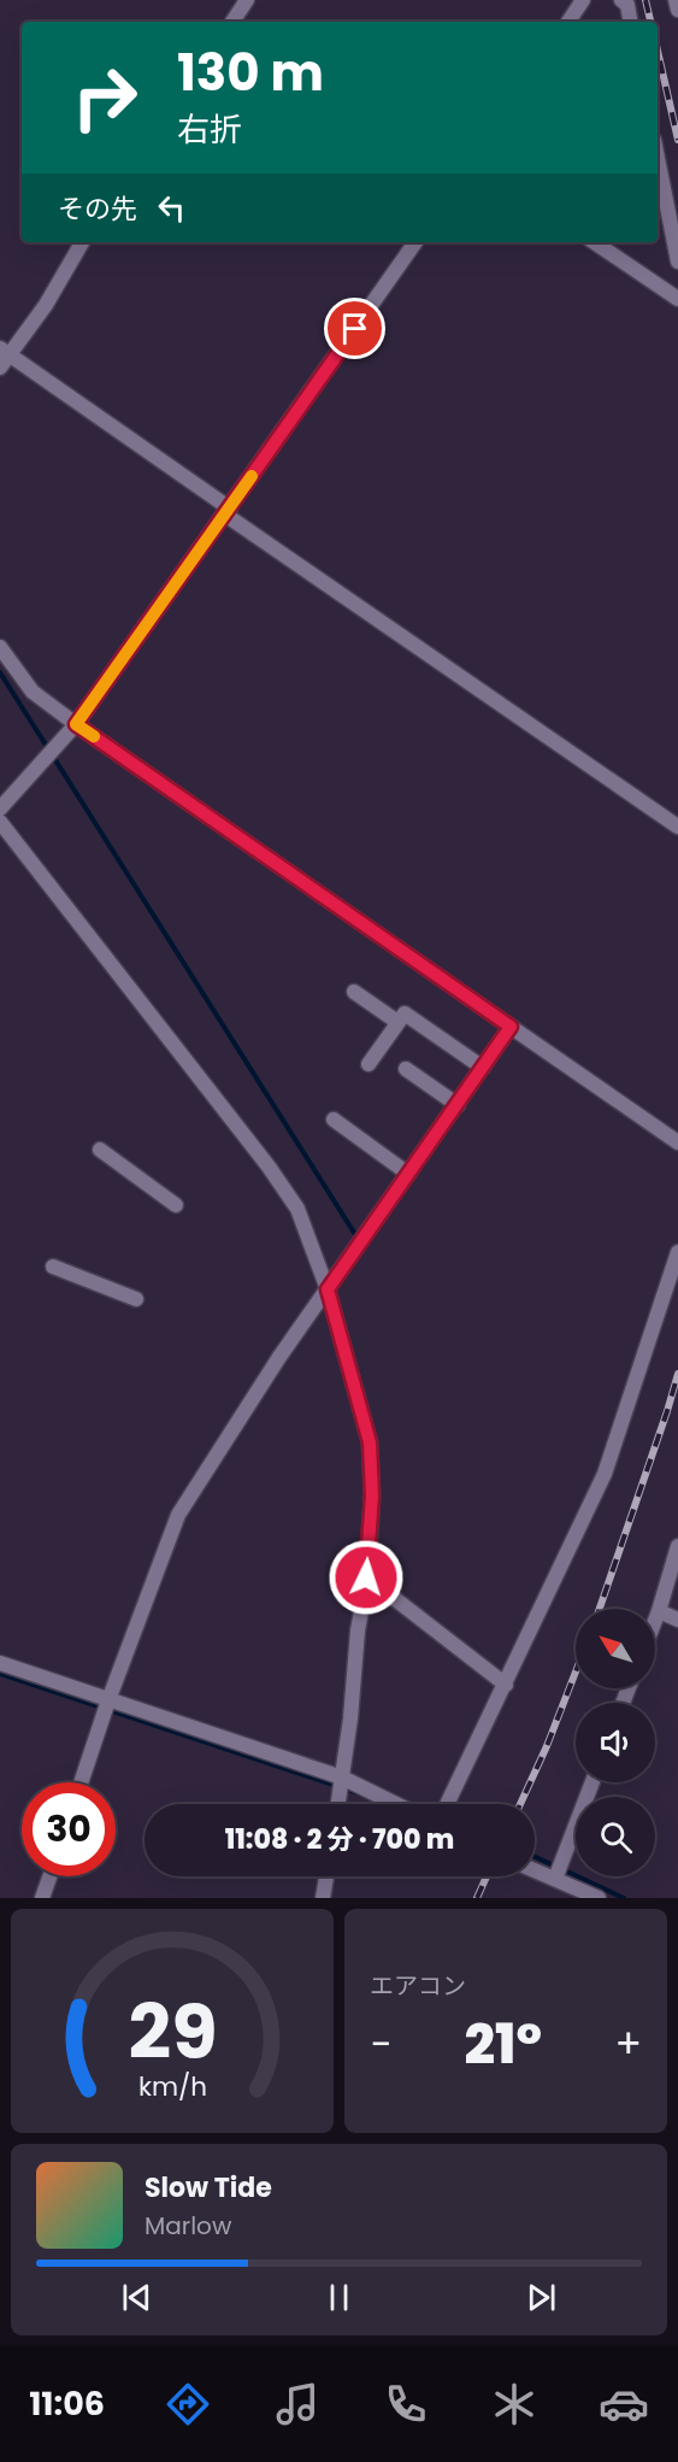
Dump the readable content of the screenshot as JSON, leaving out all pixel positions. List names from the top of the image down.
{
  "north": "top left",
  "page": {
    "turn": ["130 m", "右折"],
    "then": "その先",
    "limit": "30",
    "trip": "11:08 · 2 分 · 700 m",
    "tile": "エアコン",
    "heat": ["−", "21°", "+"],
    "song": ["Slow Tide", "Marlow"],
    "tabs": "11:06",
    "gauge": ["29", "km/h"]
  }
}
